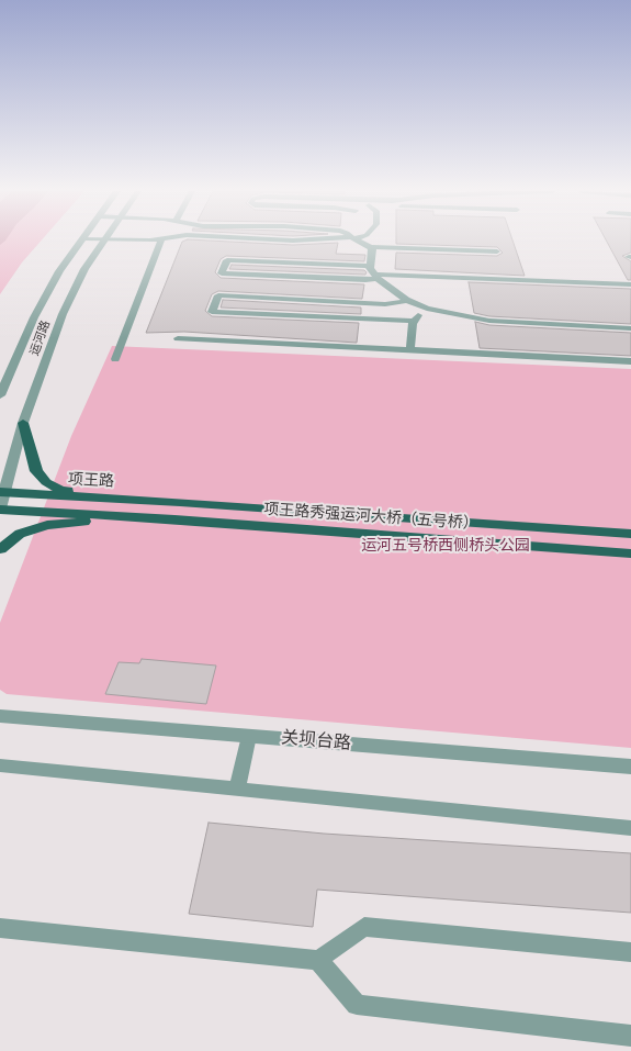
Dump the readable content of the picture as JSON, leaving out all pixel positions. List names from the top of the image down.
{
  "streets": {
    "main road": ["项王路", "项王路秀强运河大桥（五号桥）"],
    "street": ["运河路", "关坝台路"]
  },
  "crossings": [
    ["运河路", "项王路"],
    ["项王路", "项王路秀强运河大桥（五号桥）"]
  ],
  "parks": ["运河五号桥西侧桥头公园"]
}
